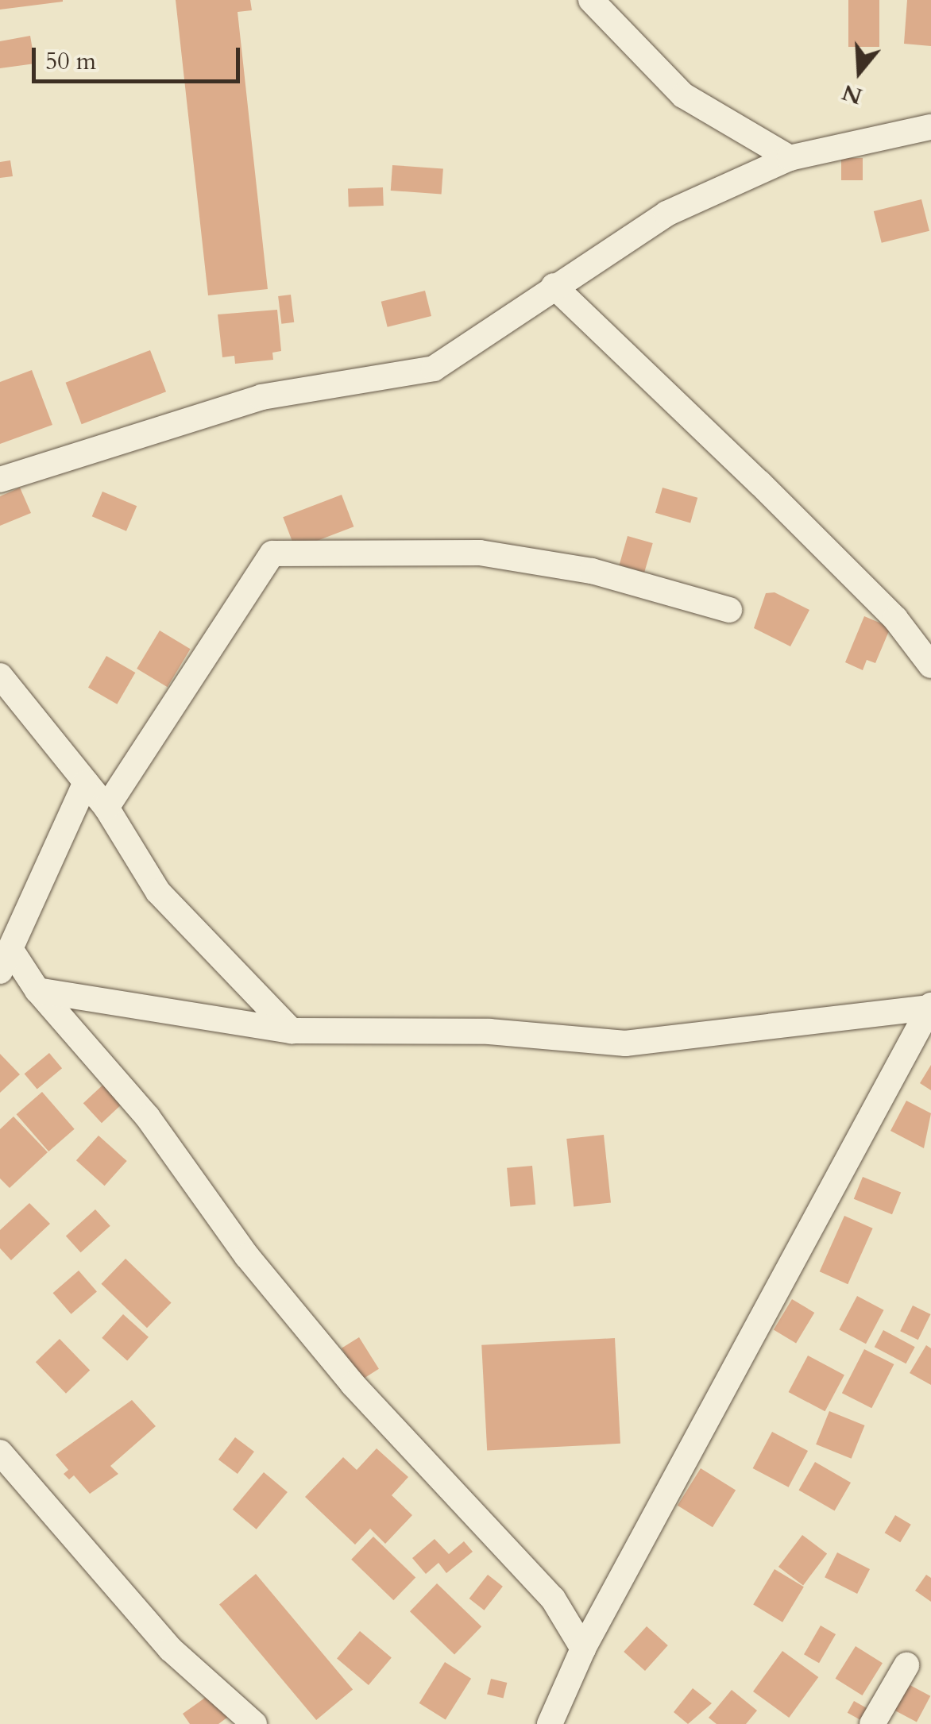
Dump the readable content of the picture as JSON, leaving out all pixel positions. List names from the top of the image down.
{
  "scale_bar": "50 m",
  "north": "bottom"
}
